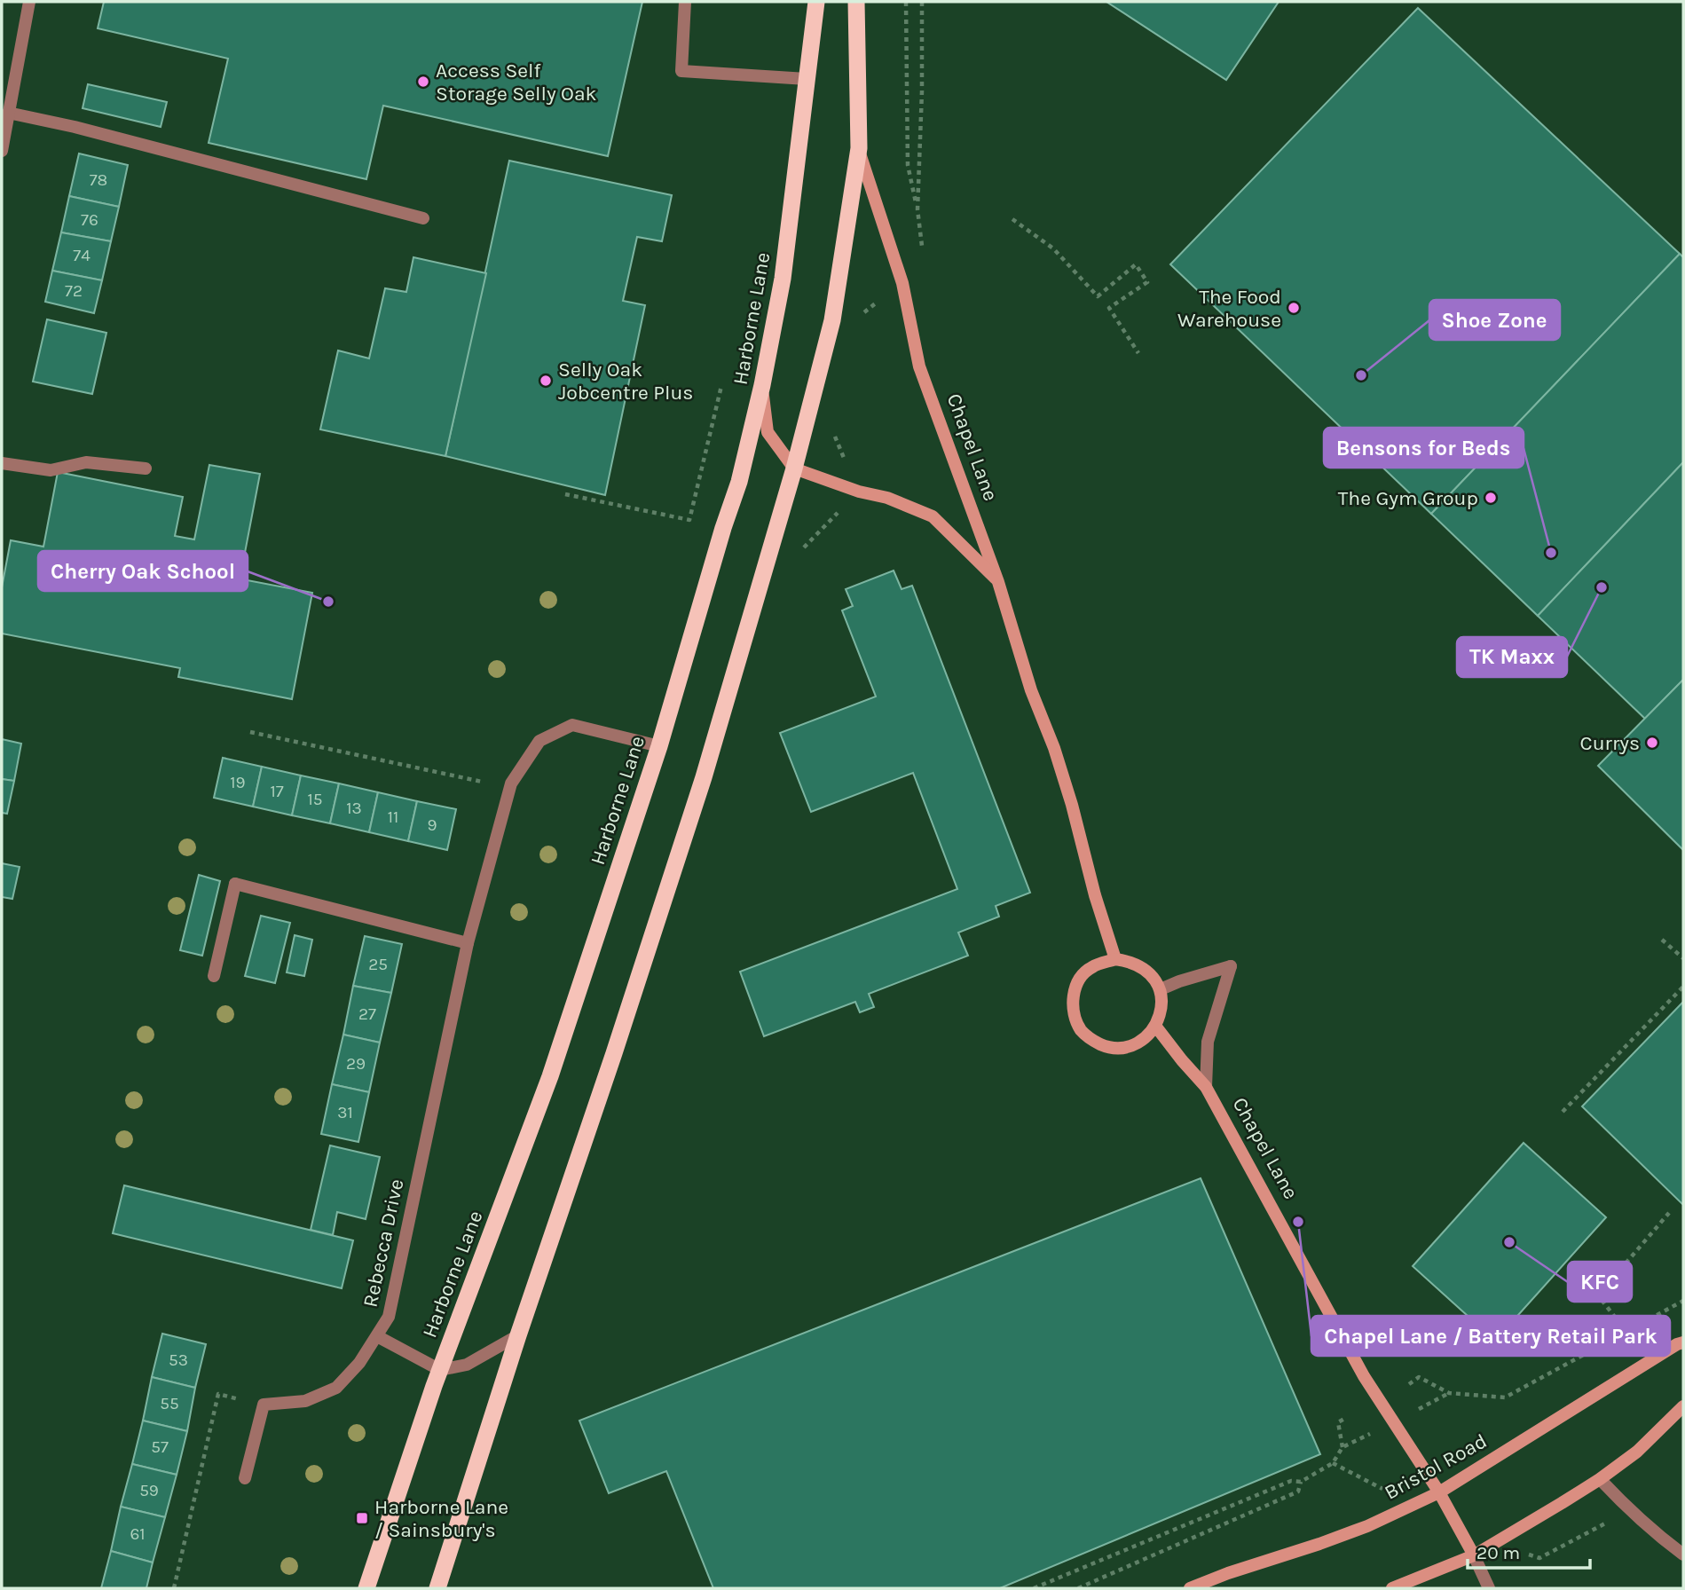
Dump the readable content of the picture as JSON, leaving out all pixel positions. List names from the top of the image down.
{
  "streets": {
    "highway": ["Harborne Lane", "Chapel Lane"],
    "main road": ["Bristol Road"],
    "street": ["Rebecca Drive"]
  },
  "crossings": [
    ["Harborne Lane", "Rebecca Drive"],
    ["Chapel Lane", "Bristol Road"]
  ],
  "places": {
    "other": [
      "Access Self Storage Selly Oak",
      "The Food Warehouse",
      "Shoe Zone",
      "Selly Oak Jobcentre Plus",
      "The Gym Group",
      "Bensons for Beds",
      "TK Maxx",
      "Cherry Oak School",
      "Currys",
      "Chapel Lane / Battery Retail Park",
      "KFC"
    ],
    "transit": ["Harborne Lane / Sainsbury's"]
  },
  "house_numbers": [
    "78",
    "76",
    "74",
    "72",
    "19",
    "17",
    "15",
    "13",
    "11",
    "9",
    "25",
    "27",
    "29",
    "31",
    "53",
    "55",
    "57",
    "59",
    "61"
  ],
  "scale_bar": "20 m"
}
